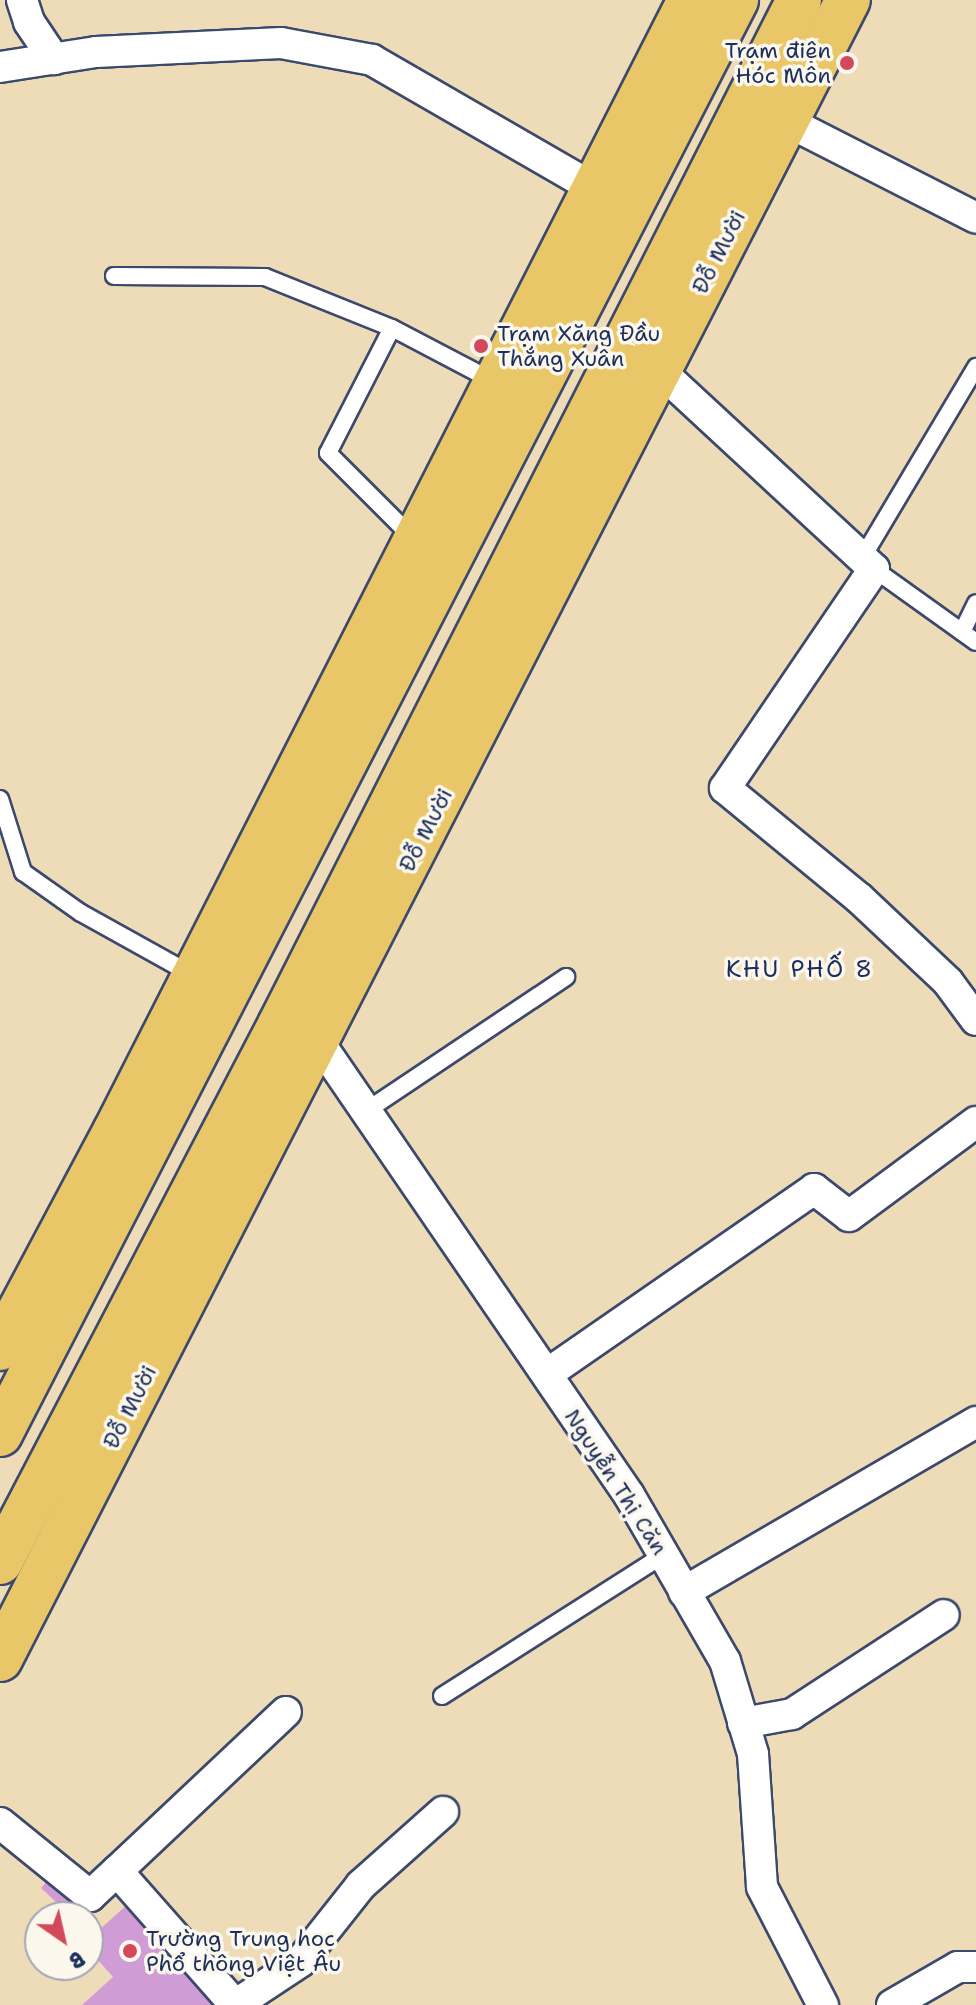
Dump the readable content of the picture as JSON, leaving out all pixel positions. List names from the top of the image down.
{
  "streets": {
    "highway": ["Đỗ Mười"],
    "street": ["Nguyễn Thị Căn"]
  },
  "crossings": [
    ["Đỗ Mười", "Nguyễn Thị Căn"]
  ],
  "districts": ["KHU PHỐ 8"],
  "places": ["Trạm điện Hóc Môn", "Trạm Xăng Đầu Thắng Xuân", "Trường Trung học Phổ thông Việt Âu"],
  "north": "bottom right"
}
